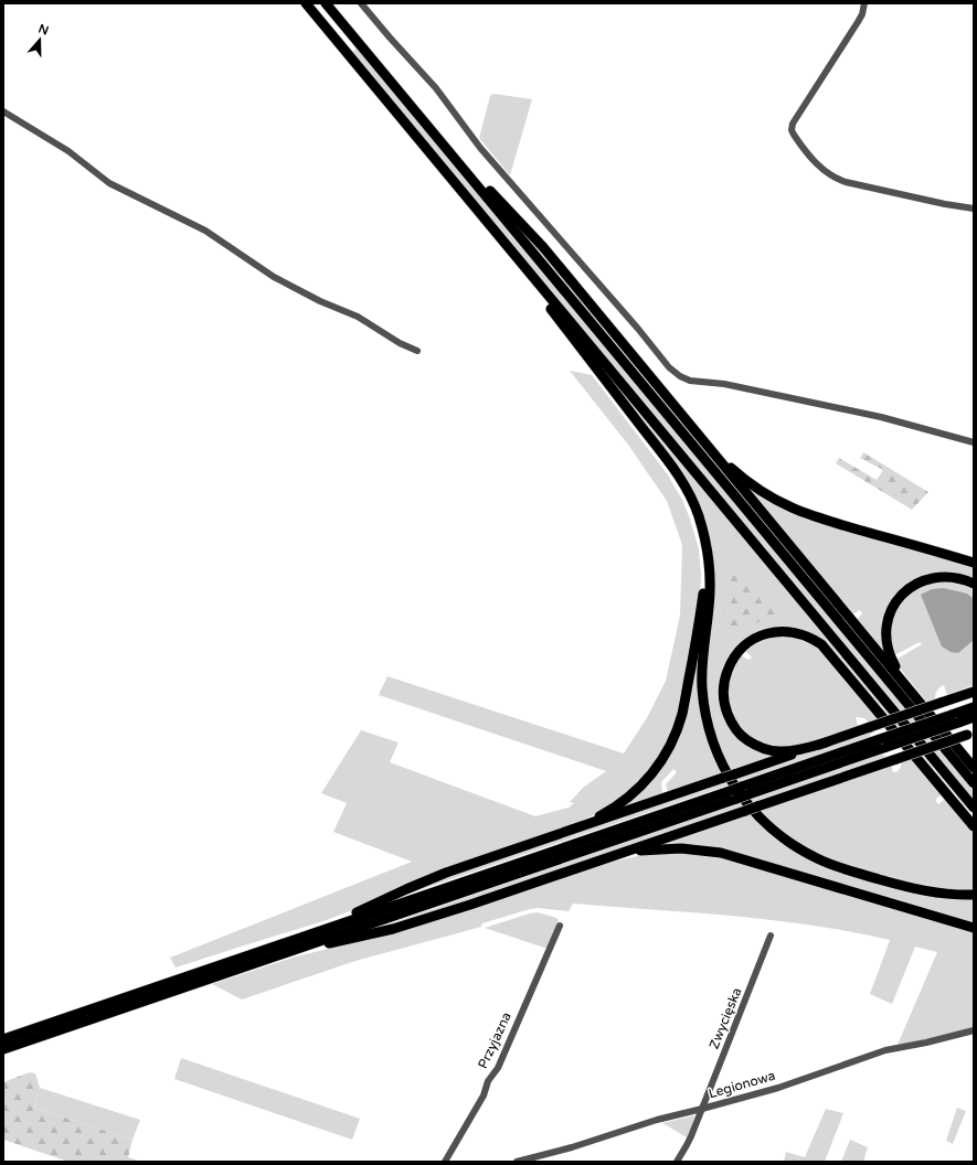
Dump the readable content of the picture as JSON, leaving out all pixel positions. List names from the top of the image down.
{
  "streets": {
    "street": ["Zwycięska", "Przyjazna", "Legionowa"]
  },
  "crossings": [
    ["Zwycięska", "Legionowa"]
  ],
  "north": "top"
}
